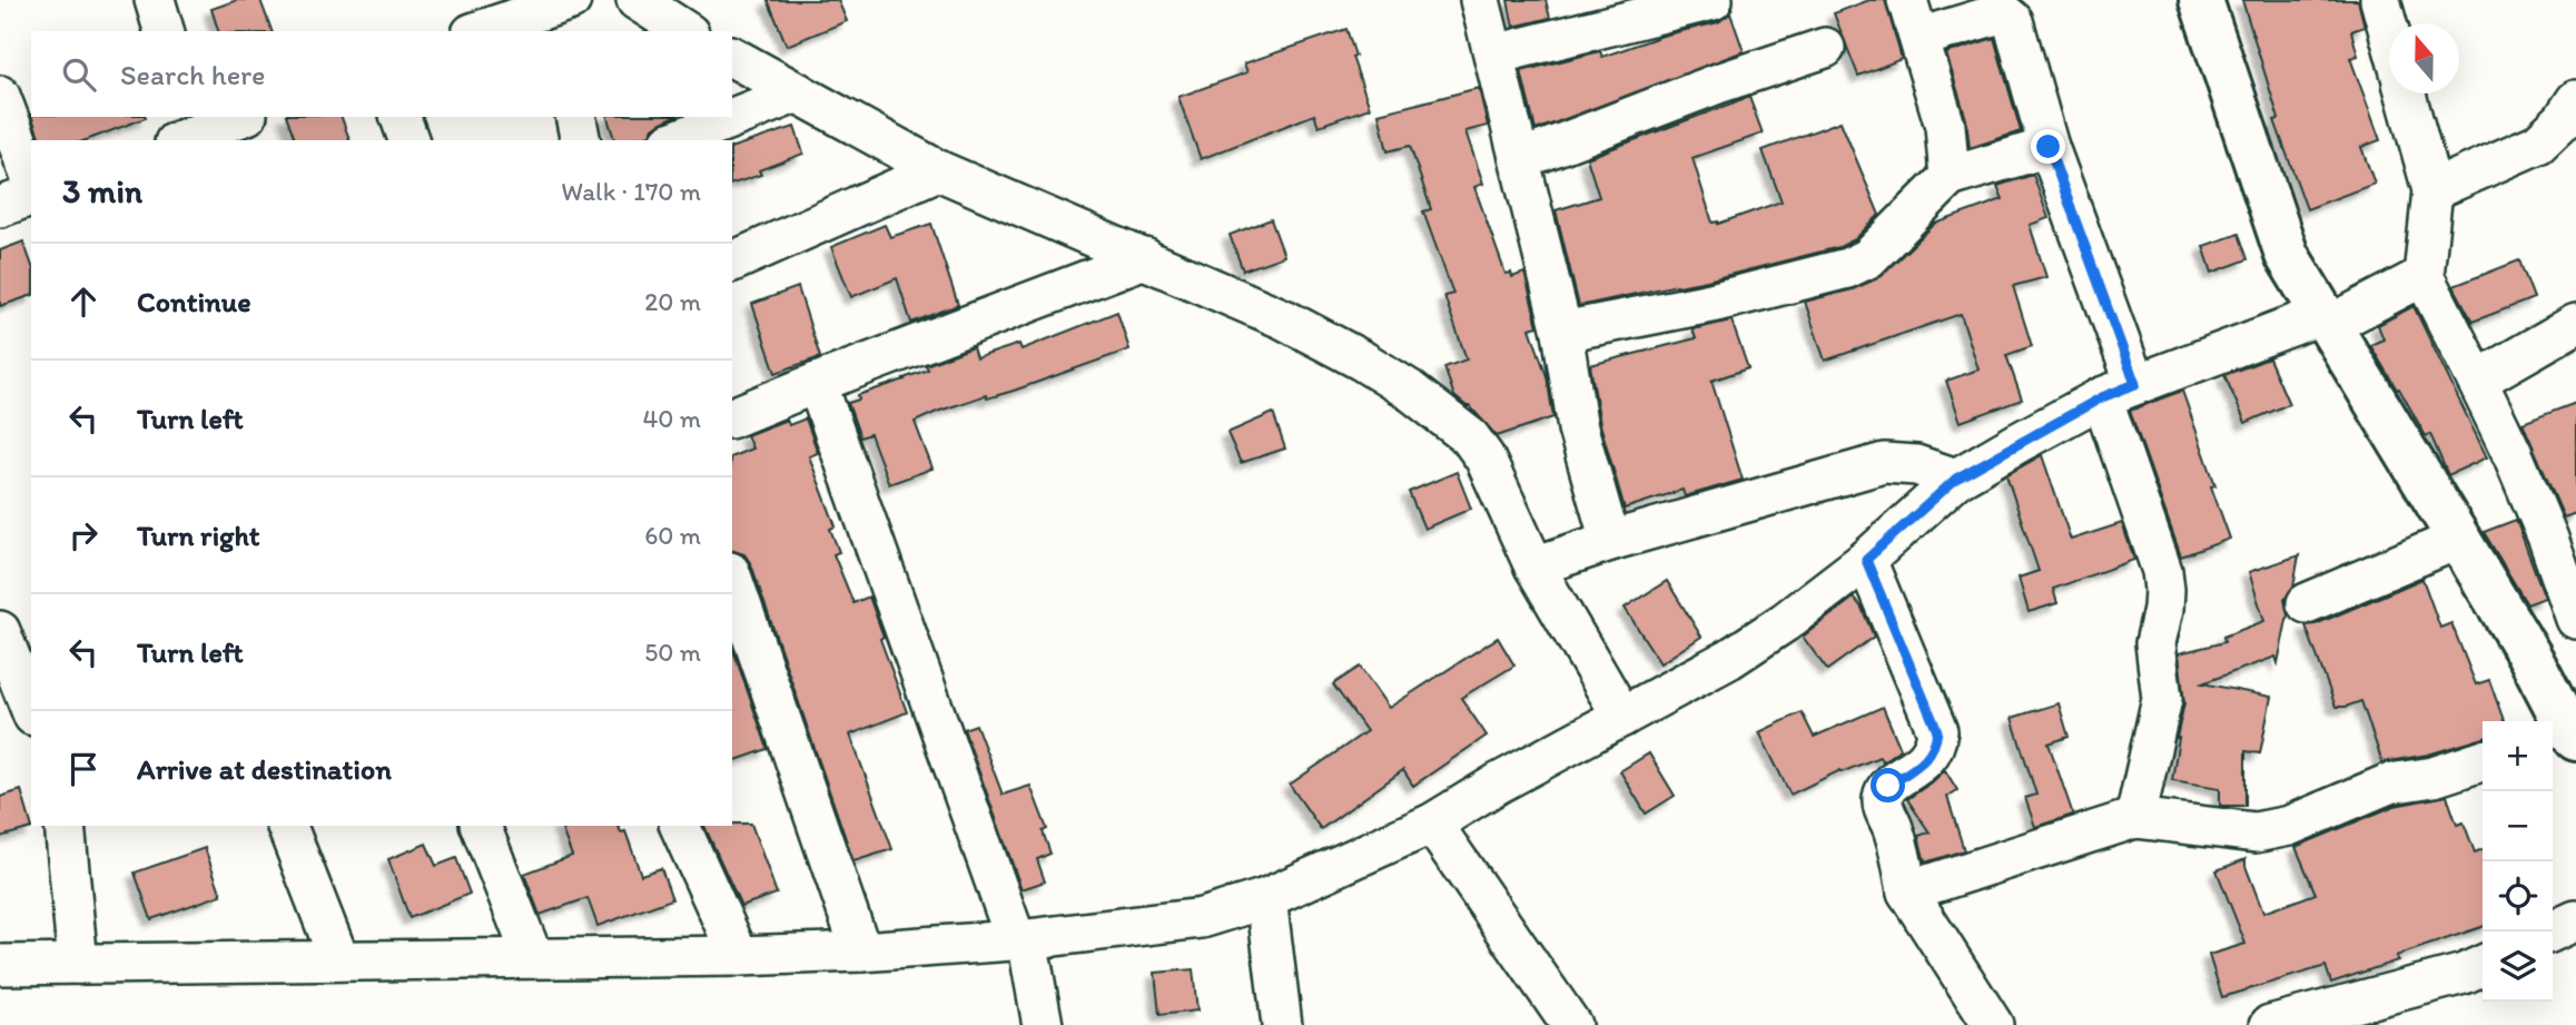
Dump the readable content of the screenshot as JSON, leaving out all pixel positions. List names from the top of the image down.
{
  "north": "top",
  "page": {
    "search": "Search here",
    "heading": ["3 min", "Walk · 170 m"],
    "list": [
      ["Continue", "20 m"],
      ["Turn left", "40 m"],
      ["Turn right", "60 m"],
      ["Turn left", "50 m"],
      "Arrive at destination"
    ],
    "map_buttons": ["+", "−"]
  }
}
